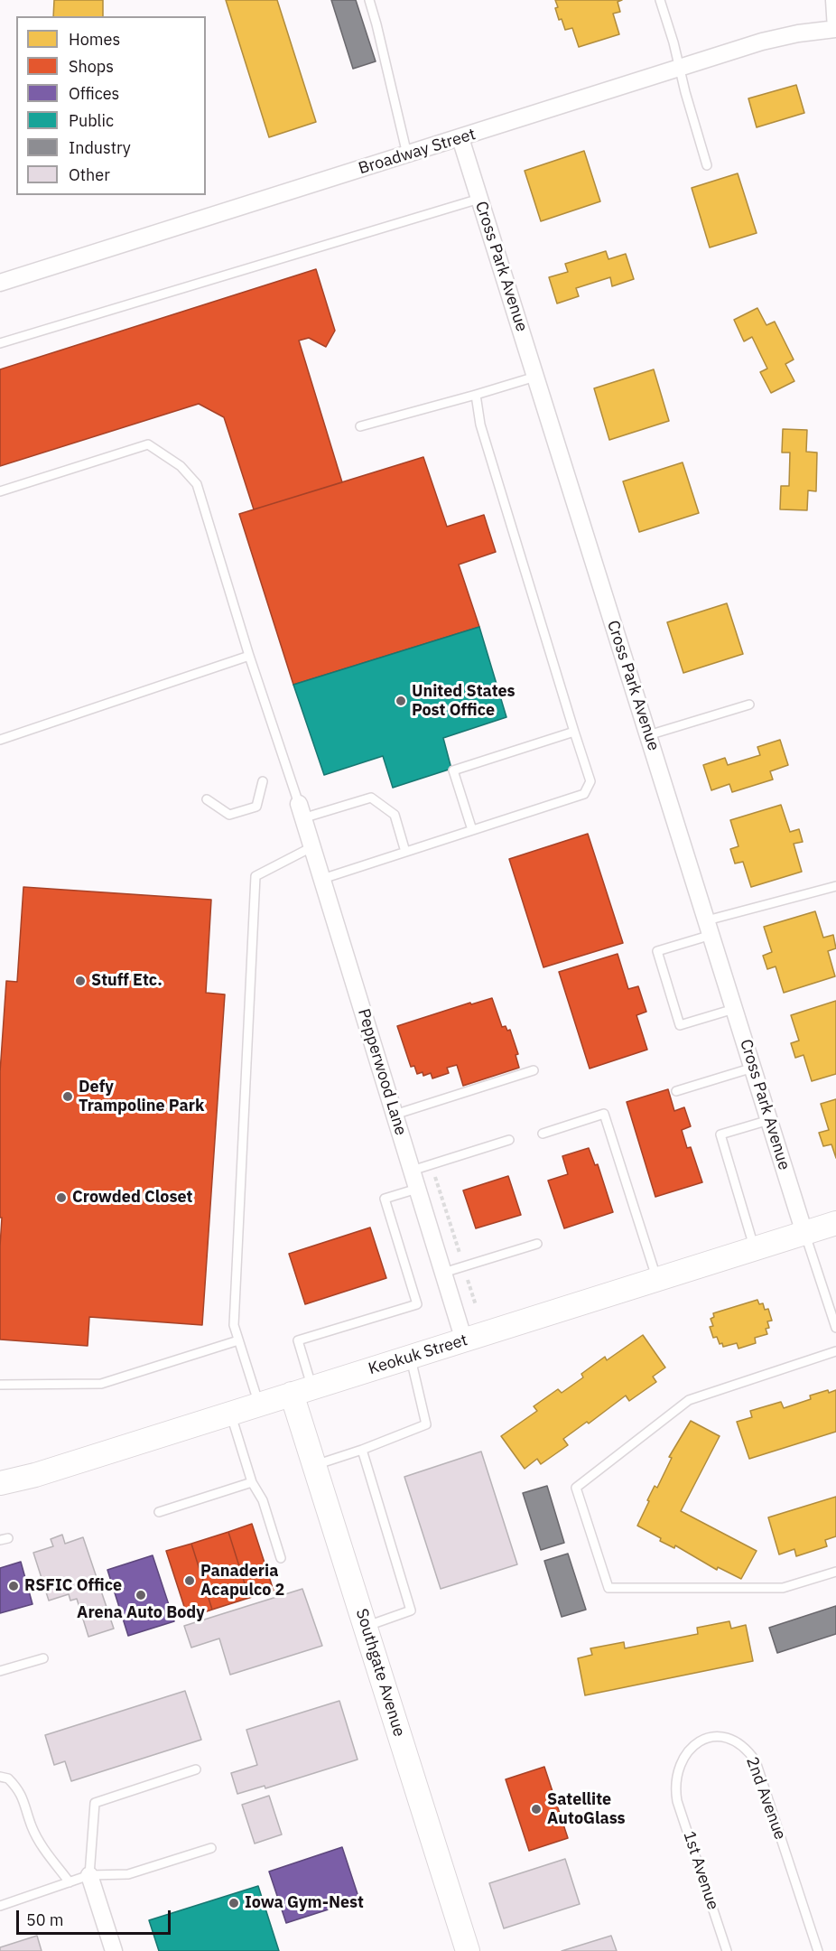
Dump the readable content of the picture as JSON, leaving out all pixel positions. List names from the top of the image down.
{
  "streets": {
    "street": [
      "Broadway Street",
      "Cross Park Avenue",
      "Pepperwood Lane",
      "Keokuk Street",
      "Southgate Avenue"
    ],
    "lane": ["2nd Avenue", "1st Avenue"]
  },
  "crossings": [
    ["Broadway Street", "Cross Park Avenue"],
    ["Cross Park Avenue", "Keokuk Street"],
    ["Pepperwood Lane", "Keokuk Street"],
    ["Keokuk Street", "Southgate Avenue"],
    ["2nd Avenue", "1st Avenue"]
  ],
  "places": [
    "United States Post Office",
    "Stuff Etc.",
    "Defy Trampoline Park",
    "Crowded Closet",
    "Panaderia Acapulco 2",
    "RSFIC Office",
    "Arena Auto Body",
    "Satellite AutoGlass",
    "Iowa Gym-Nest"
  ],
  "legend": [
    "Homes",
    "Shops",
    "Offices",
    "Public",
    "Industry",
    "Other"
  ],
  "scale_bar": "50 m"
}
